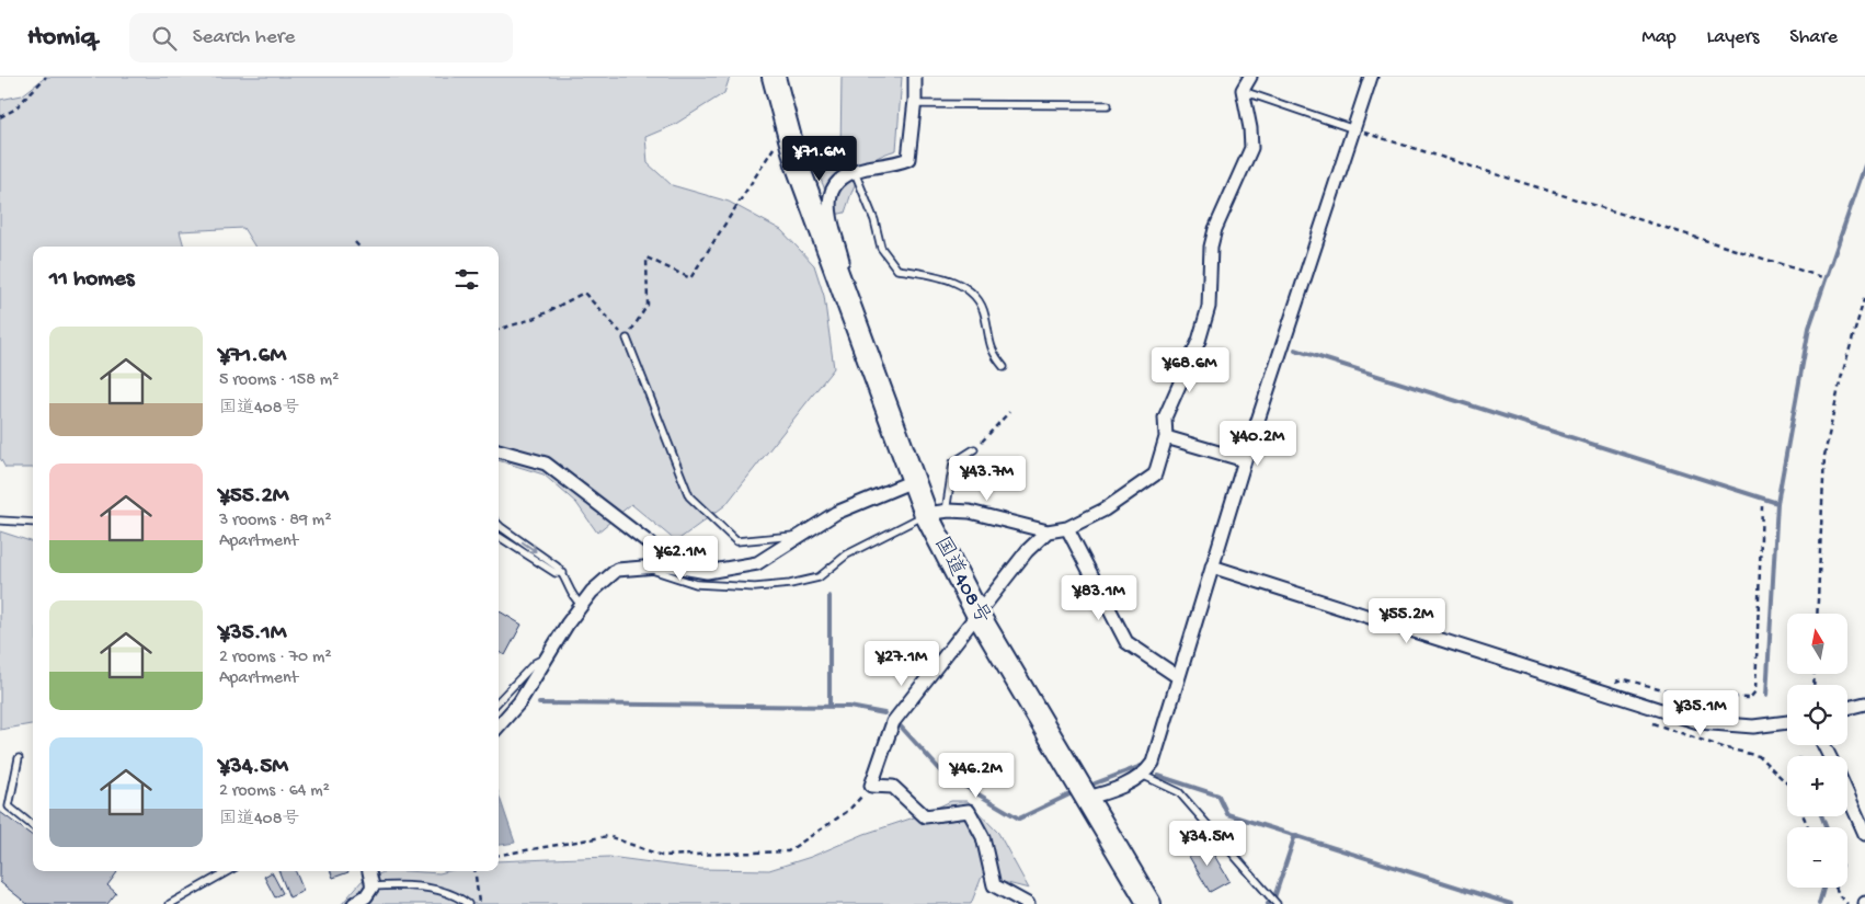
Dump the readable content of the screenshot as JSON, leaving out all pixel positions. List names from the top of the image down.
{
  "streets": {
    "highway": ["国道408号"]
  },
  "north": "top",
  "page": {
    "header": "Homiq",
    "search": "Search here",
    "nav": ["Map", "Layers", "Share"],
    "price": [
      "¥71.6M",
      "¥68.6M",
      "¥40.2M",
      "¥43.7M",
      "¥62.1M",
      "¥83.1M",
      "¥55.2M",
      "¥27.1M",
      "¥35.1M",
      "¥46.2M",
      "¥34.5M"
    ],
    "heading": "11 homes",
    "list": [
      {
        "name": "¥71.6M",
        "note": "5 rooms · 158 m² · 国道408号"
      },
      {
        "name": "¥55.2M",
        "note": "3 rooms · 89 m² · Apartment"
      },
      {
        "name": "¥35.1M",
        "note": "2 rooms · 70 m² · Apartment"
      },
      {
        "name": "¥34.5M",
        "note": "2 rooms · 64 m² · 国道408号"
      }
    ],
    "map_buttons": ["+", "−"]
  }
}
